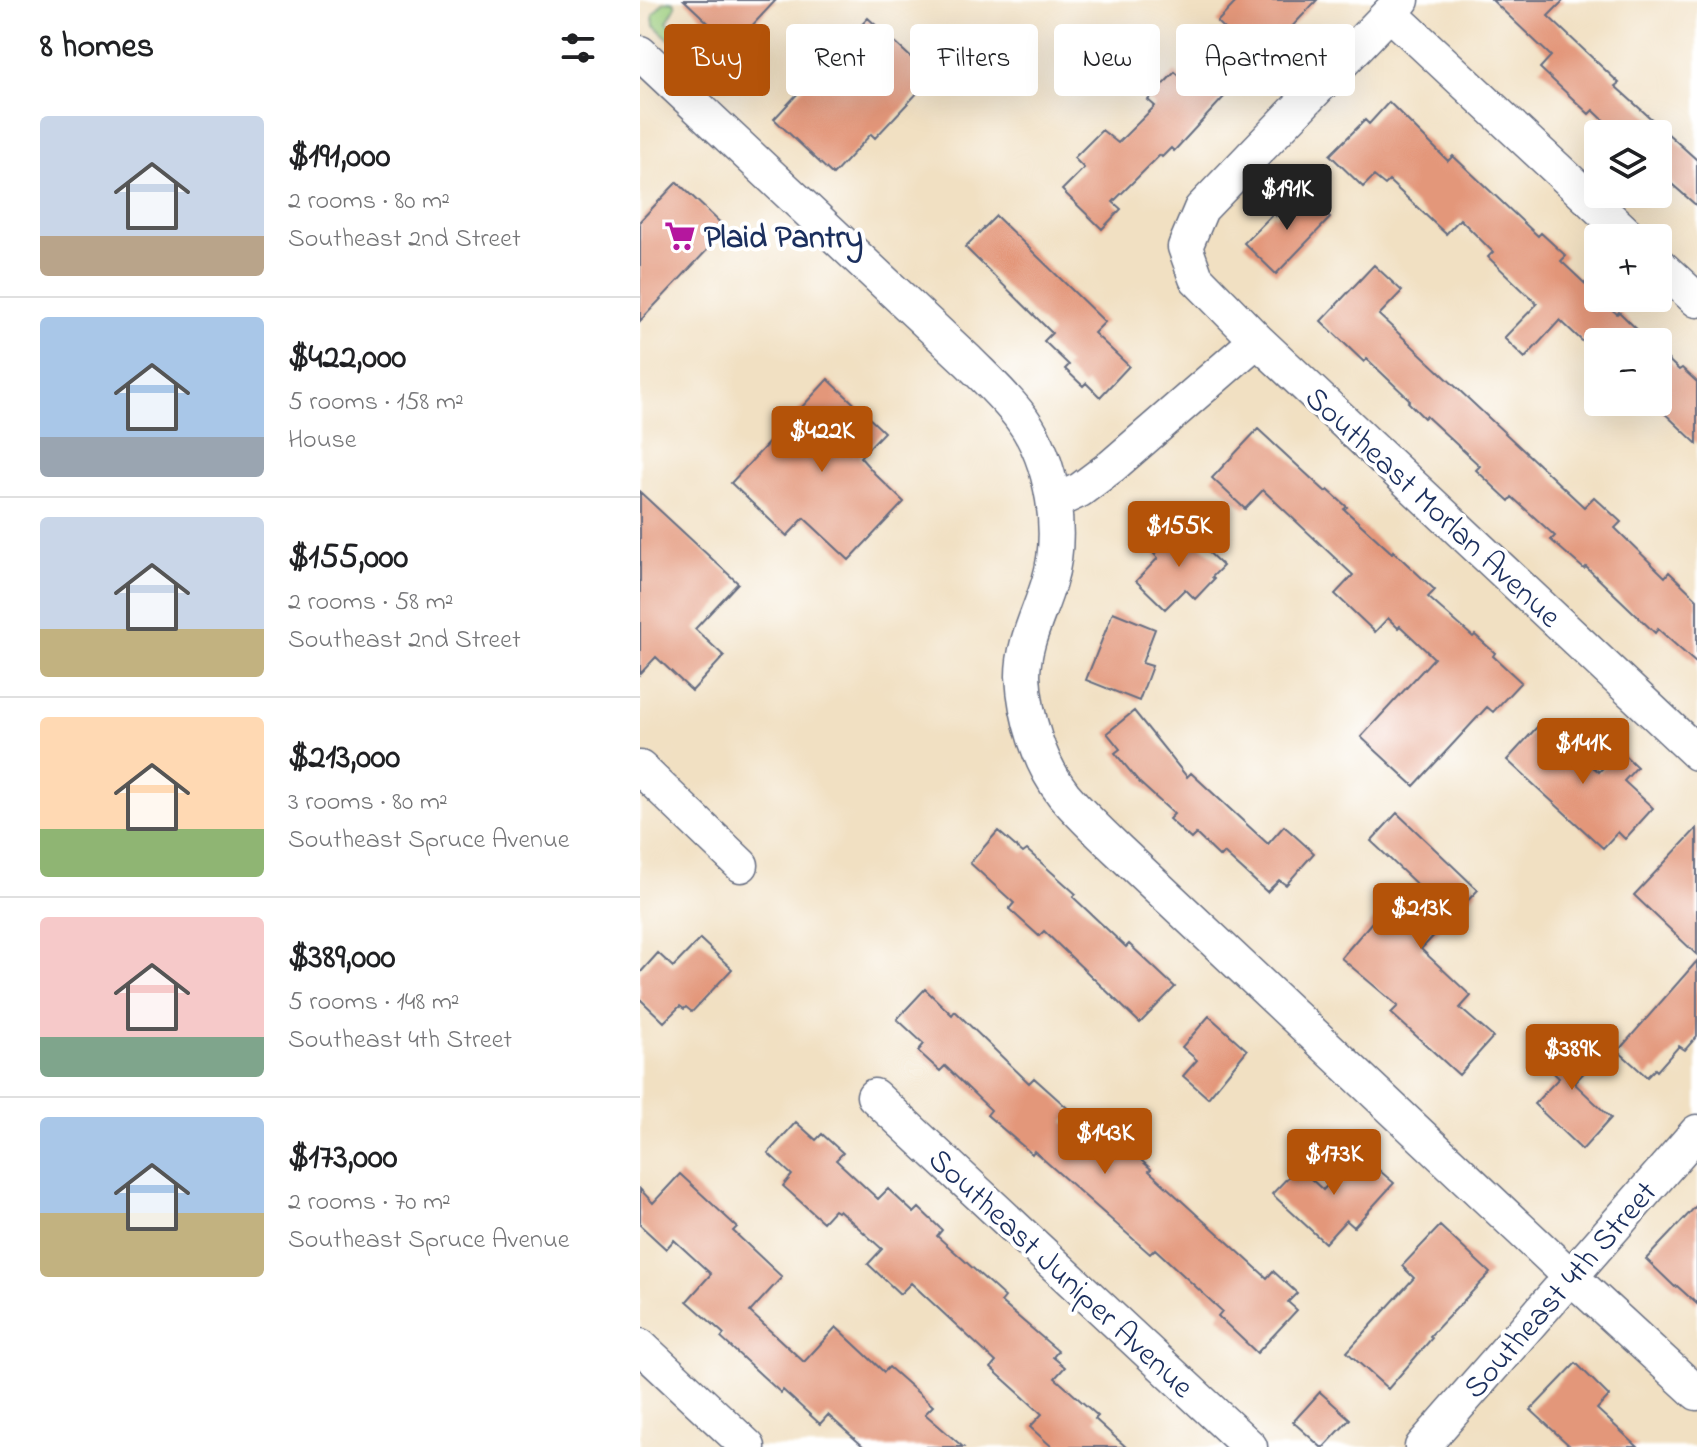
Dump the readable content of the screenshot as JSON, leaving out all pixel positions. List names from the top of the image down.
{
  "streets": {
    "street": ["Southeast Morlan Avenue", "Southeast Juniper Avenue", "Southeast 4th Street"]
  },
  "places": {
    "supermarket": ["Plaid Pantry"]
  },
  "page": {
    "heading": "8 homes",
    "chip": [
      "Buy",
      "Rent",
      "Filters",
      "New",
      "Apartment"
    ],
    "list": [
      {
        "name": "$191,000",
        "note": "2 rooms · 80 m² · Southeast 2nd Street"
      },
      {
        "name": "$422,000",
        "note": "5 rooms · 158 m² · House"
      },
      {
        "name": "$155,000",
        "note": "2 rooms · 58 m² · Southeast 2nd Street"
      },
      {
        "name": "$213,000",
        "note": "3 rooms · 80 m² · Southeast Spruce Avenue"
      },
      {
        "name": "$389,000",
        "note": "5 rooms · 148 m² · Southeast 4th Street"
      },
      {
        "name": "$173,000",
        "note": "2 rooms · 70 m² · Southeast Spruce Avenue"
      }
    ],
    "map_buttons": ["+", "−"],
    "price": [
      "$191K",
      "$422K",
      "$155K",
      "$141K",
      "$213K",
      "$389K",
      "$143K",
      "$173K"
    ]
  }
}
